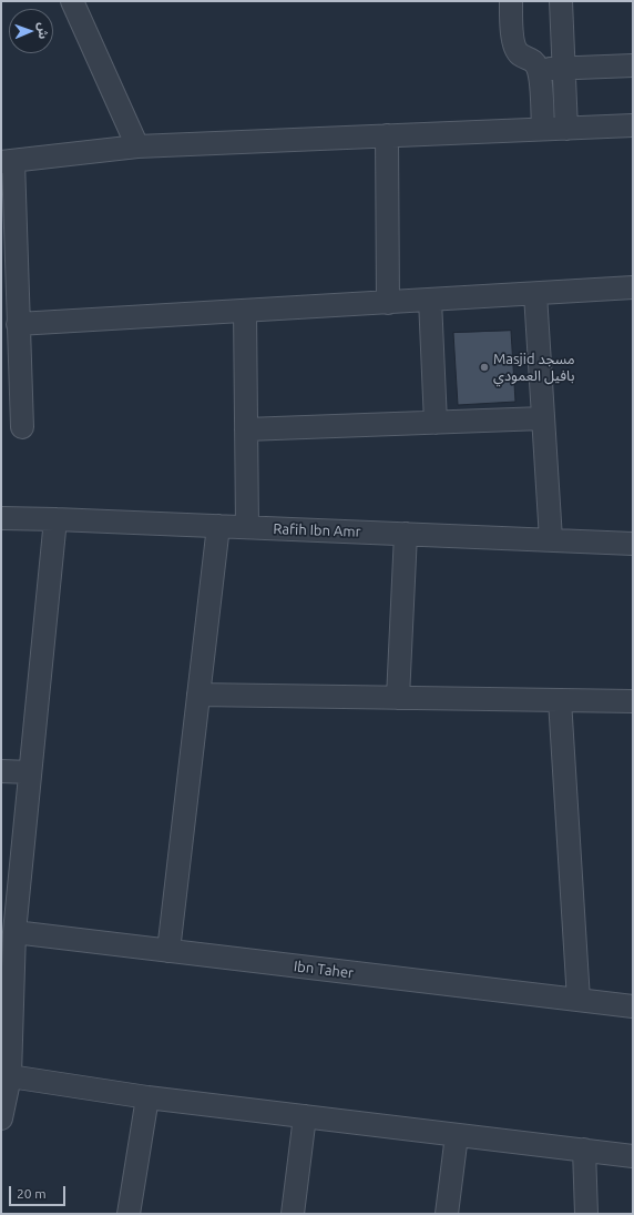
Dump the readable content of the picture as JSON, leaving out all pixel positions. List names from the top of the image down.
{
  "streets": {
    "street": ["Rafih Ibn Amr", "Ibn Taher"]
  },
  "places": ["Masjid مسجد بافيل العمودي"],
  "scale_bar": "20 m",
  "north": "right"
}
